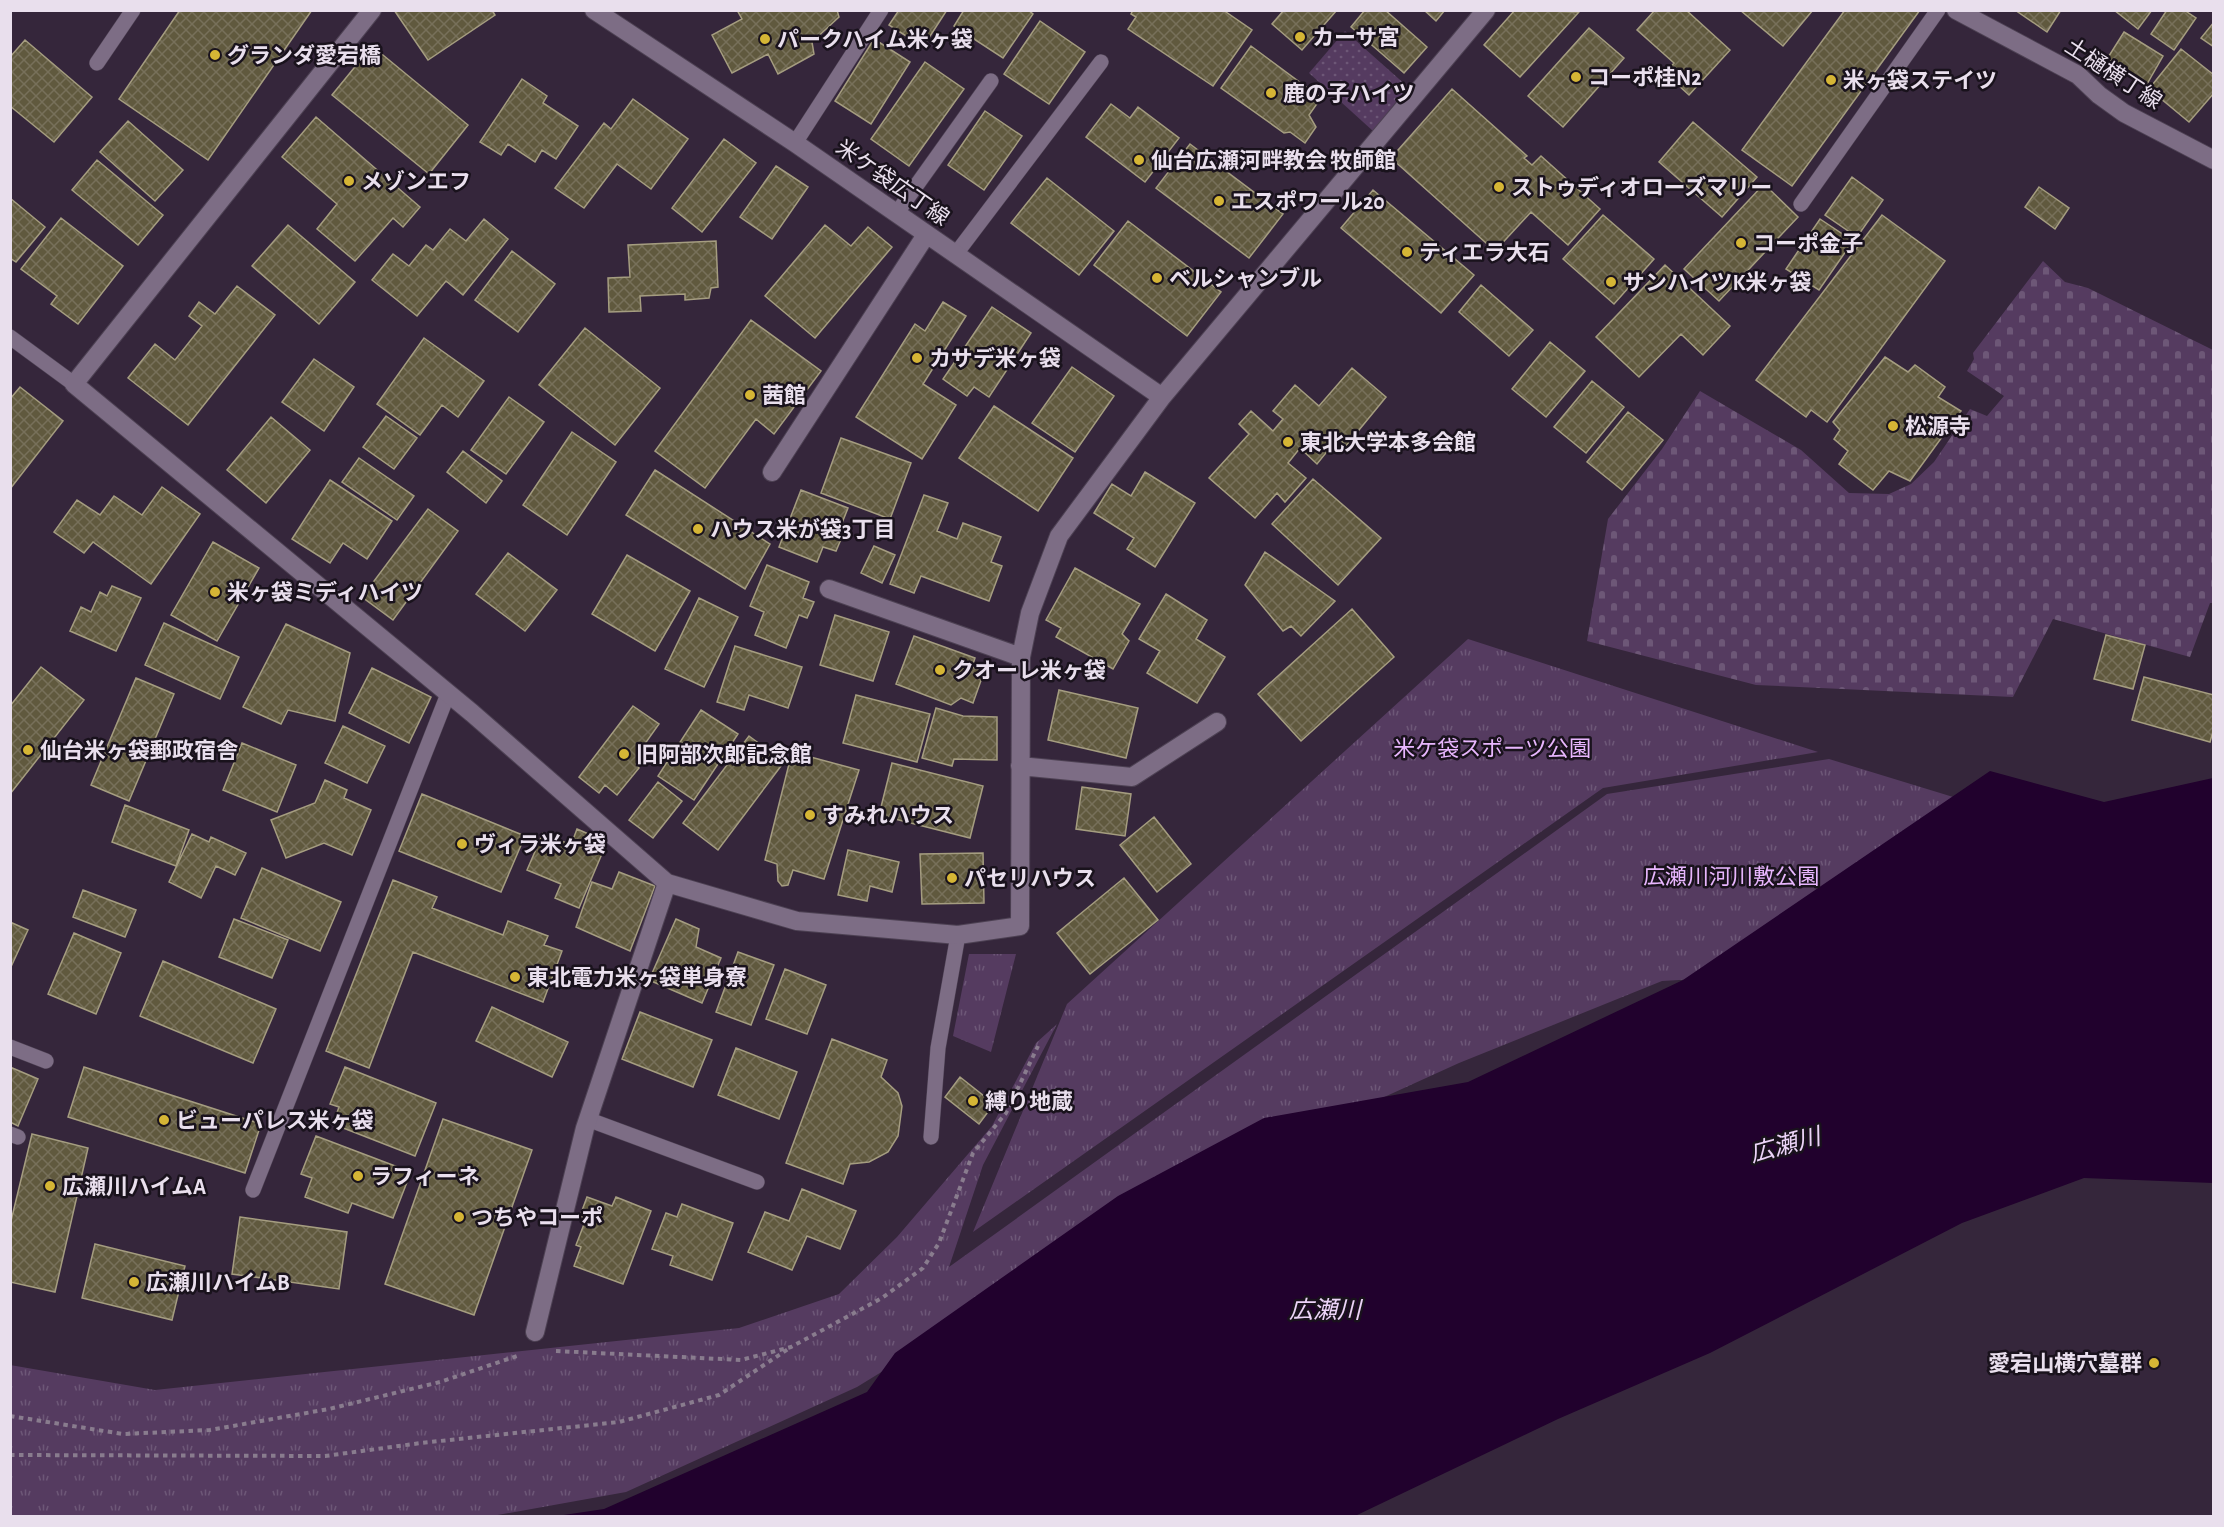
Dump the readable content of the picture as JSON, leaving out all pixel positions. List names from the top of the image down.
{
  "streets": {
    "street": ["土樋横丁線", "米ケ袋広丁線"]
  },
  "water": ["広瀬川"],
  "parks": ["米ケ袋スポーツ公園", "広瀬川河川敷公園"],
  "places": [
    "カーサ宮",
    "パークハイム米ヶ袋",
    "グランダ愛宕橋",
    "コーポ桂N2",
    "米ヶ袋ステイツ",
    "鹿の子ハイツ",
    "仙台広瀬河畔教会 牧師館",
    "メゾンエフ",
    "ストゥディオローズマリー",
    "エスポワール20",
    "コーポ金子",
    "ティエラ大石",
    "ベルシャンブル",
    "サンハイツK米ヶ袋",
    "カサデ米ヶ袋",
    "茜館",
    "松源寺",
    "東北大学本多会館",
    "ハウス米が袋3丁目",
    "米ヶ袋ミディハイツ",
    "クオーレ米ヶ袋",
    "仙台米ヶ袋郵政宿舎",
    "旧阿部次郎記念館",
    "すみれハウス",
    "ヴィラ米ヶ袋",
    "パセリハウス",
    "東北電力米ヶ袋単身寮",
    "縛り地蔵",
    "ビューパレス米ヶ袋",
    "ラフィーネ",
    "広瀬川ハイムA",
    "つちやコーポ",
    "広瀬川ハイムB",
    "愛宕山横穴墓群"
  ]
}
